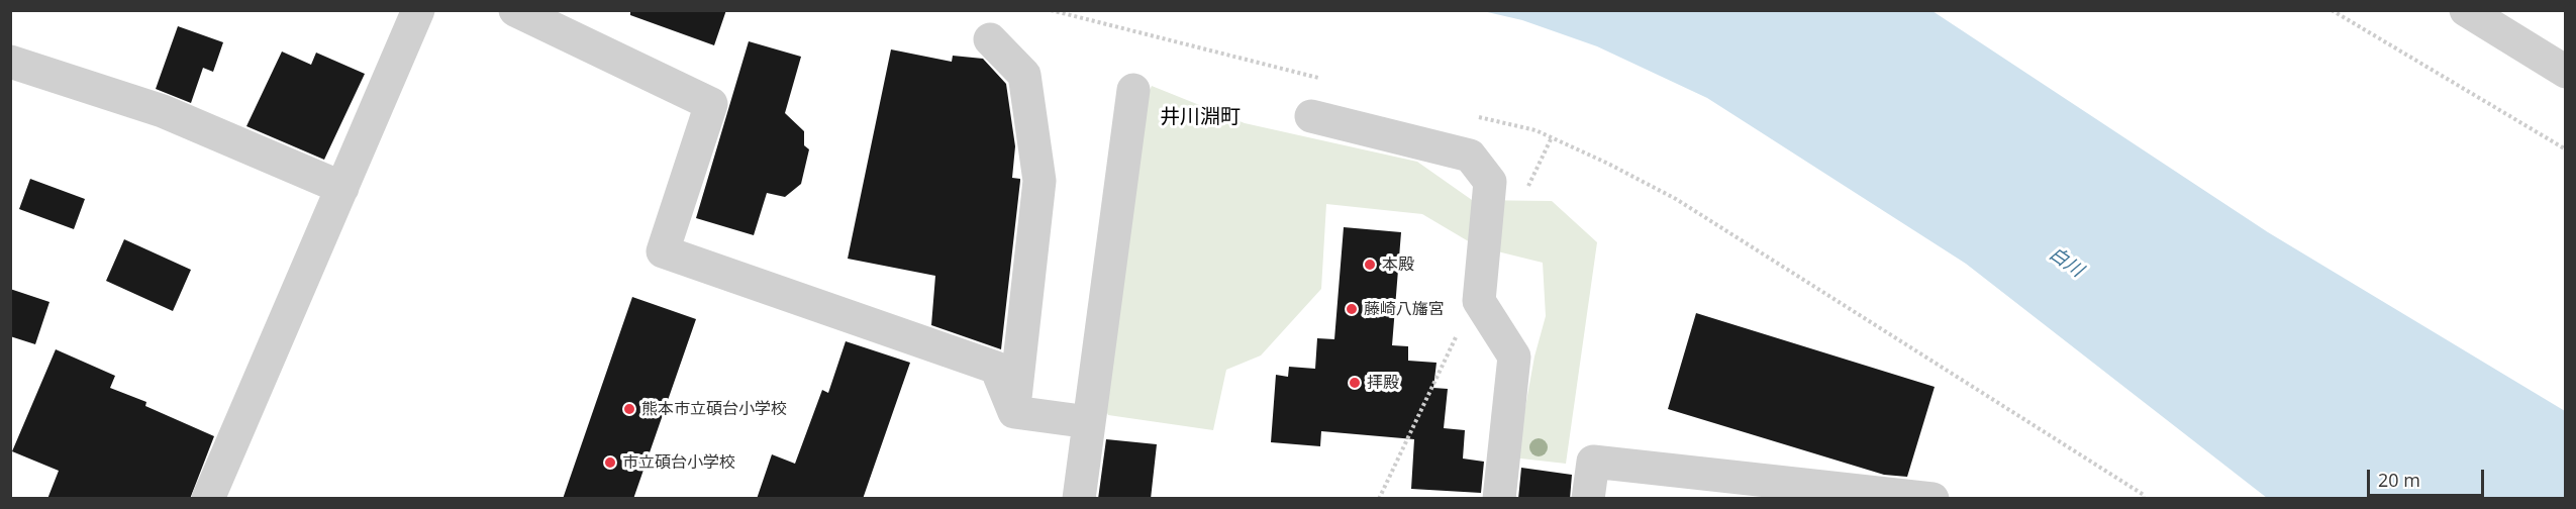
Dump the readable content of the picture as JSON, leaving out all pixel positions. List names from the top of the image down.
{
  "districts": ["井川淵町"],
  "water": ["白川"],
  "places": [
    "本殿",
    "藤崎八旛宮",
    "拝殿",
    "熊本市立碩台小学校",
    "市立碩台小学校"
  ],
  "scale_bar": "20 m"
}
